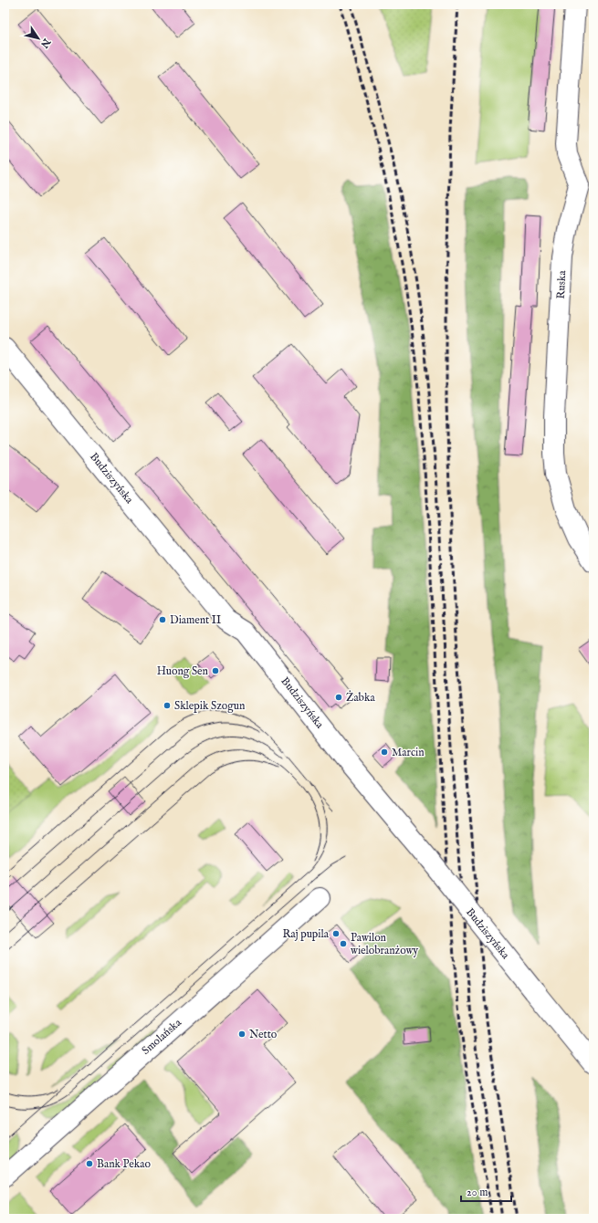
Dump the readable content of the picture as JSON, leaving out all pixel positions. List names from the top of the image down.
{
  "streets": {
    "street": ["Ruska", "Budziszyńska", "Smolańska"]
  },
  "places": [
    "Diament II",
    "Huong Sen",
    "Żabka",
    "Sklepik Szogun",
    "Marcin",
    "Raj pupila",
    "Pawilon wielobranżowy",
    "Netto",
    "Bank Pekao"
  ],
  "scale_bar": "20 m",
  "north": "bottom right"
}
